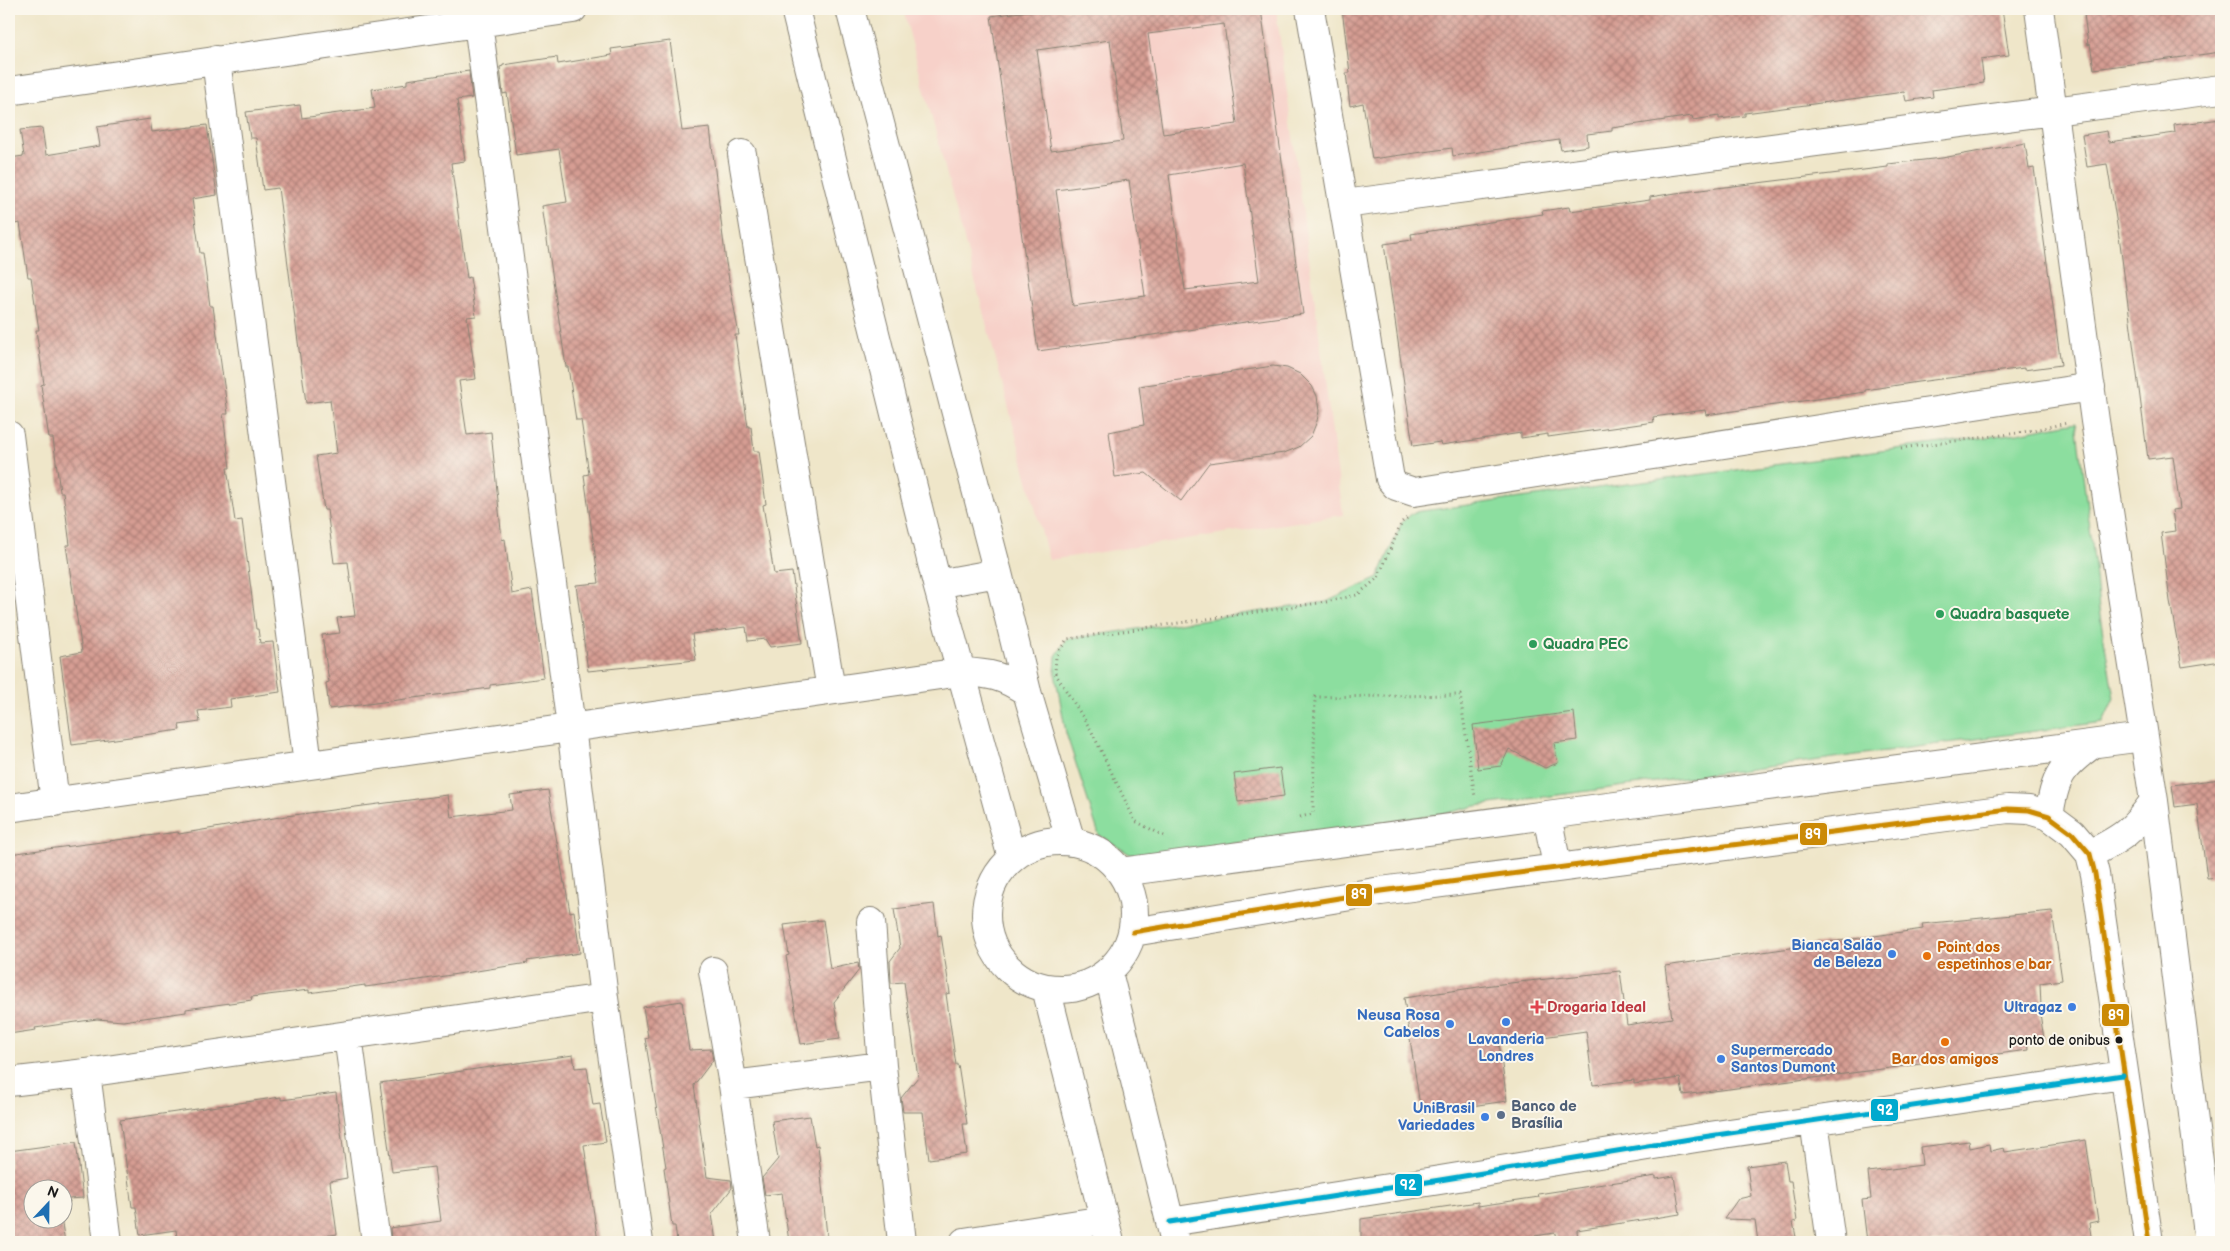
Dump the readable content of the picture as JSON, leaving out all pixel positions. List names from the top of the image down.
{
  "places": {
    "other": [
      "Quadra basquete",
      "Quadra PEC",
      "Bianca Salão de Beleza",
      "Point dos espetinhos e bar",
      "Ultragaz",
      "Lavanderia Londres",
      "Neusa Rosa Cabelos",
      "ponto de onibus",
      "Bar dos amigos",
      "Supermercado Santos Dumont",
      "Banco de Brasília",
      "UniBrasil Variedades"
    ],
    "health": ["Drogaria Ideal"]
  },
  "lines": ["transit line 89", "transit line 92"],
  "north": "top"
}
